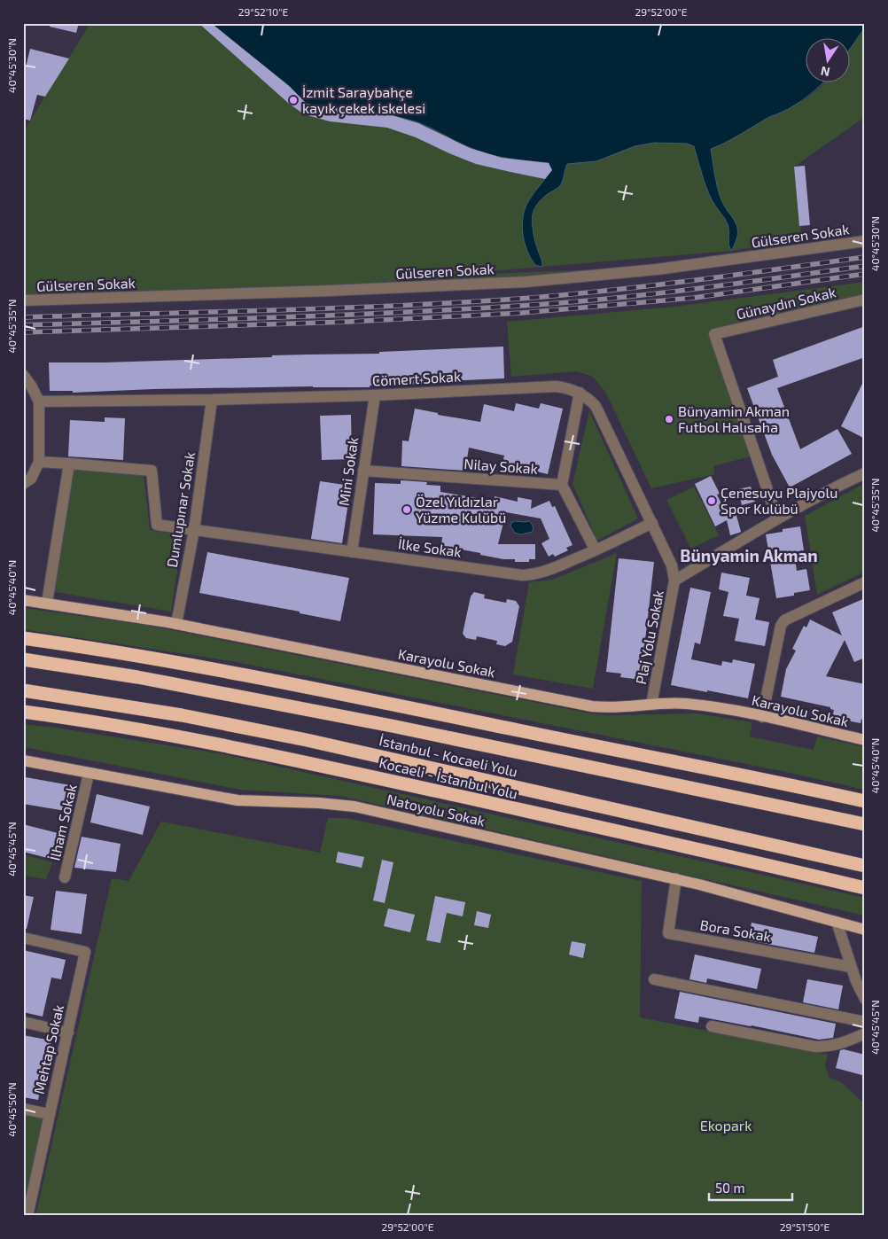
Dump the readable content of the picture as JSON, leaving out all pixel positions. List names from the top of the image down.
{
  "streets": {
    "highway": ["İstanbul - Kocaeli Yolu", "Kocaeli - İstanbul Yolu"],
    "main road": ["Karayolu Sokak", "Natoyolu Sokak"],
    "street": [
      "Gülseren Sokak",
      "Günaydın Sokak",
      "Cömert Sokak",
      "Nilay Sokak",
      "Mini Sokak",
      "Dumlupınar Sokak",
      "İlke Sokak",
      "Plaj Yolu Sokak",
      "İlham Sokak",
      "Bora Sokak",
      "Mehtap Sokak"
    ]
  },
  "crossings": [
    ["Günaydın Sokak", "Plaj Yolu Sokak"],
    ["Cömert Sokak", "Mini Sokak"],
    ["Cömert Sokak", "Dumlupınar Sokak"],
    ["Cömert Sokak", "İlke Sokak"],
    ["Cömert Sokak", "Plaj Yolu Sokak"],
    ["Nilay Sokak", "Mini Sokak"],
    ["Mini Sokak", "İlke Sokak"],
    ["Dumlupınar Sokak", "İlke Sokak"],
    ["Dumlupınar Sokak", "Karayolu Sokak"],
    ["Plaj Yolu Sokak", "Karayolu Sokak"],
    ["Natoyolu Sokak", "İlham Sokak"],
    ["Natoyolu Sokak", "Bora Sokak"]
  ],
  "districts": ["Bünyamin Akman"],
  "parks": ["Ekopark"],
  "places": [
    "İzmit Saraybahçe kayık çekek iskelesi",
    "Bünyamin Akman Futbol Halısaha",
    "Çenesuyu Plajyolu Spor Kulübü",
    "Özel Yıldızlar Yüzme Kulübü"
  ],
  "scale_bar": "50 m",
  "north": "bottom",
  "coordinates": [
    "29°52'10\"E",
    "29°52'00\"E",
    "40°45'30\"N",
    "40°45'35\"N",
    "40°45'40\"N",
    "40°45'45\"N",
    "40°45'50\"N",
    "29°51'50\"E"
  ]
}
